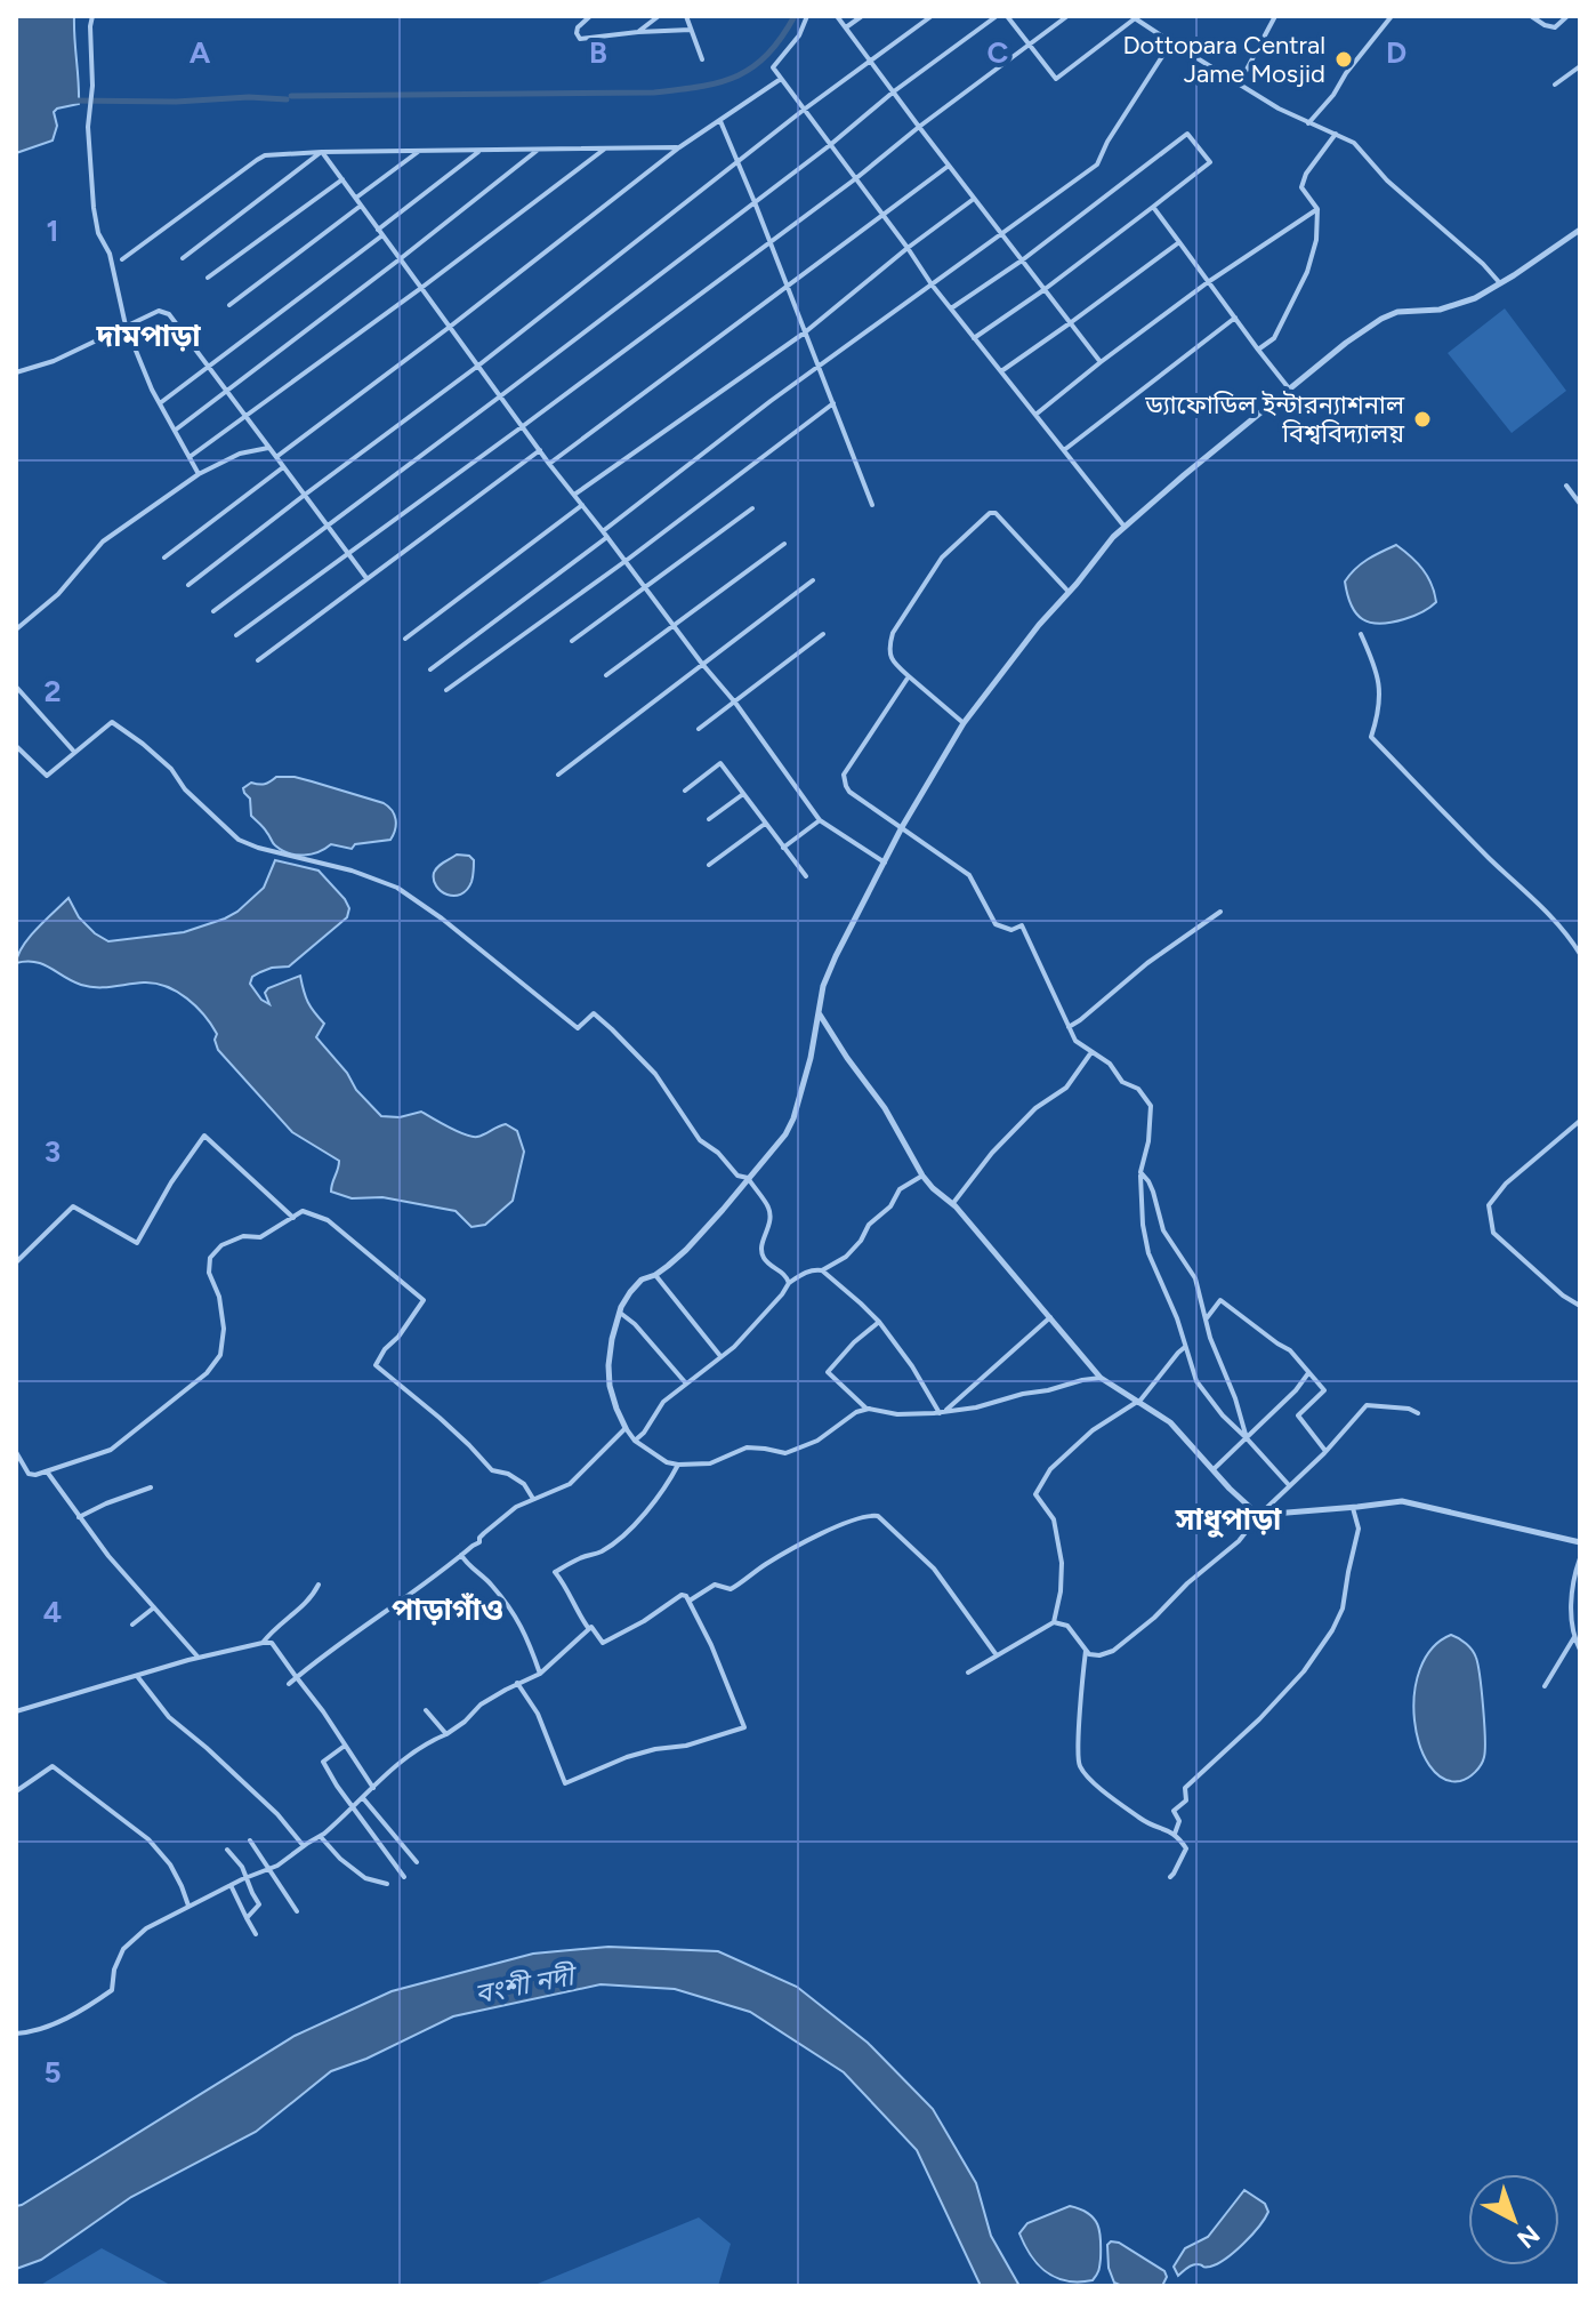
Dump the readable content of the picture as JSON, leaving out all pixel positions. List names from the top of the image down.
{
  "districts": ["দামপাড়া", "সাধুপাড়া", "পাড়াগাঁও"],
  "water": ["বংশী নদী"],
  "places": ["Dottopara Central Jame Mosjid", "ড্যাফোডিল ইন্টারন্যাশনাল বিশ্ববিদ্যালয়"],
  "north": "bottom right",
  "grid": {
    "columns": [
      "A",
      "B",
      "C",
      "D"
    ],
    "rows": [
      "1",
      "2",
      "3",
      "4",
      "5"
    ]
  }
}
